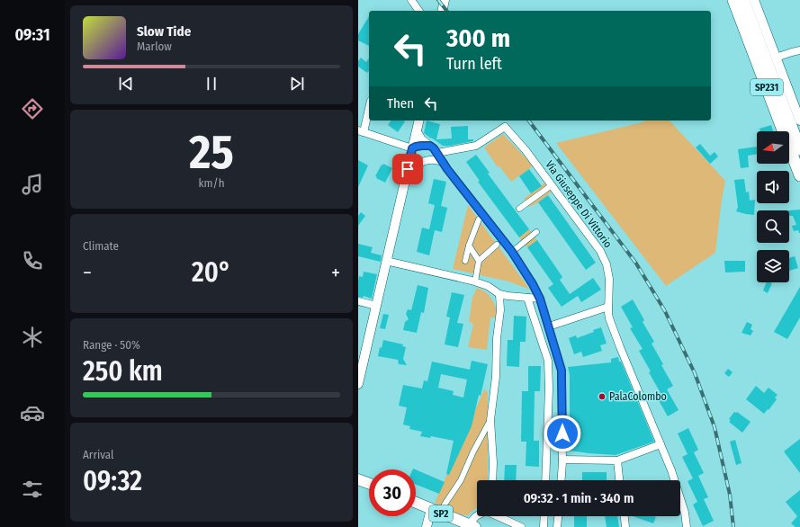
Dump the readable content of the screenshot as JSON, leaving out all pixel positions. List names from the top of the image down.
{
  "streets": {
    "highway": ["SP231"],
    "main road": ["SP2"],
    "street": ["Via Giuseppe Di Vittorio"]
  },
  "places": ["PalaColombo"],
  "north": "left",
  "page": {
    "tabs": "09:31",
    "turn": ["300 m", "Turn left"],
    "song": ["Slow Tide", "Marlow"],
    "then": "Then",
    "tile": [
      ["25", "km/h"],
      "Climate",
      ["Range · 50%", "250 km"],
      ["Arrival", "09:32"]
    ],
    "heat": ["−", "20°", "+"],
    "limit": "30",
    "trip": "09:32 · 1 min · 340 m"
  }
}
